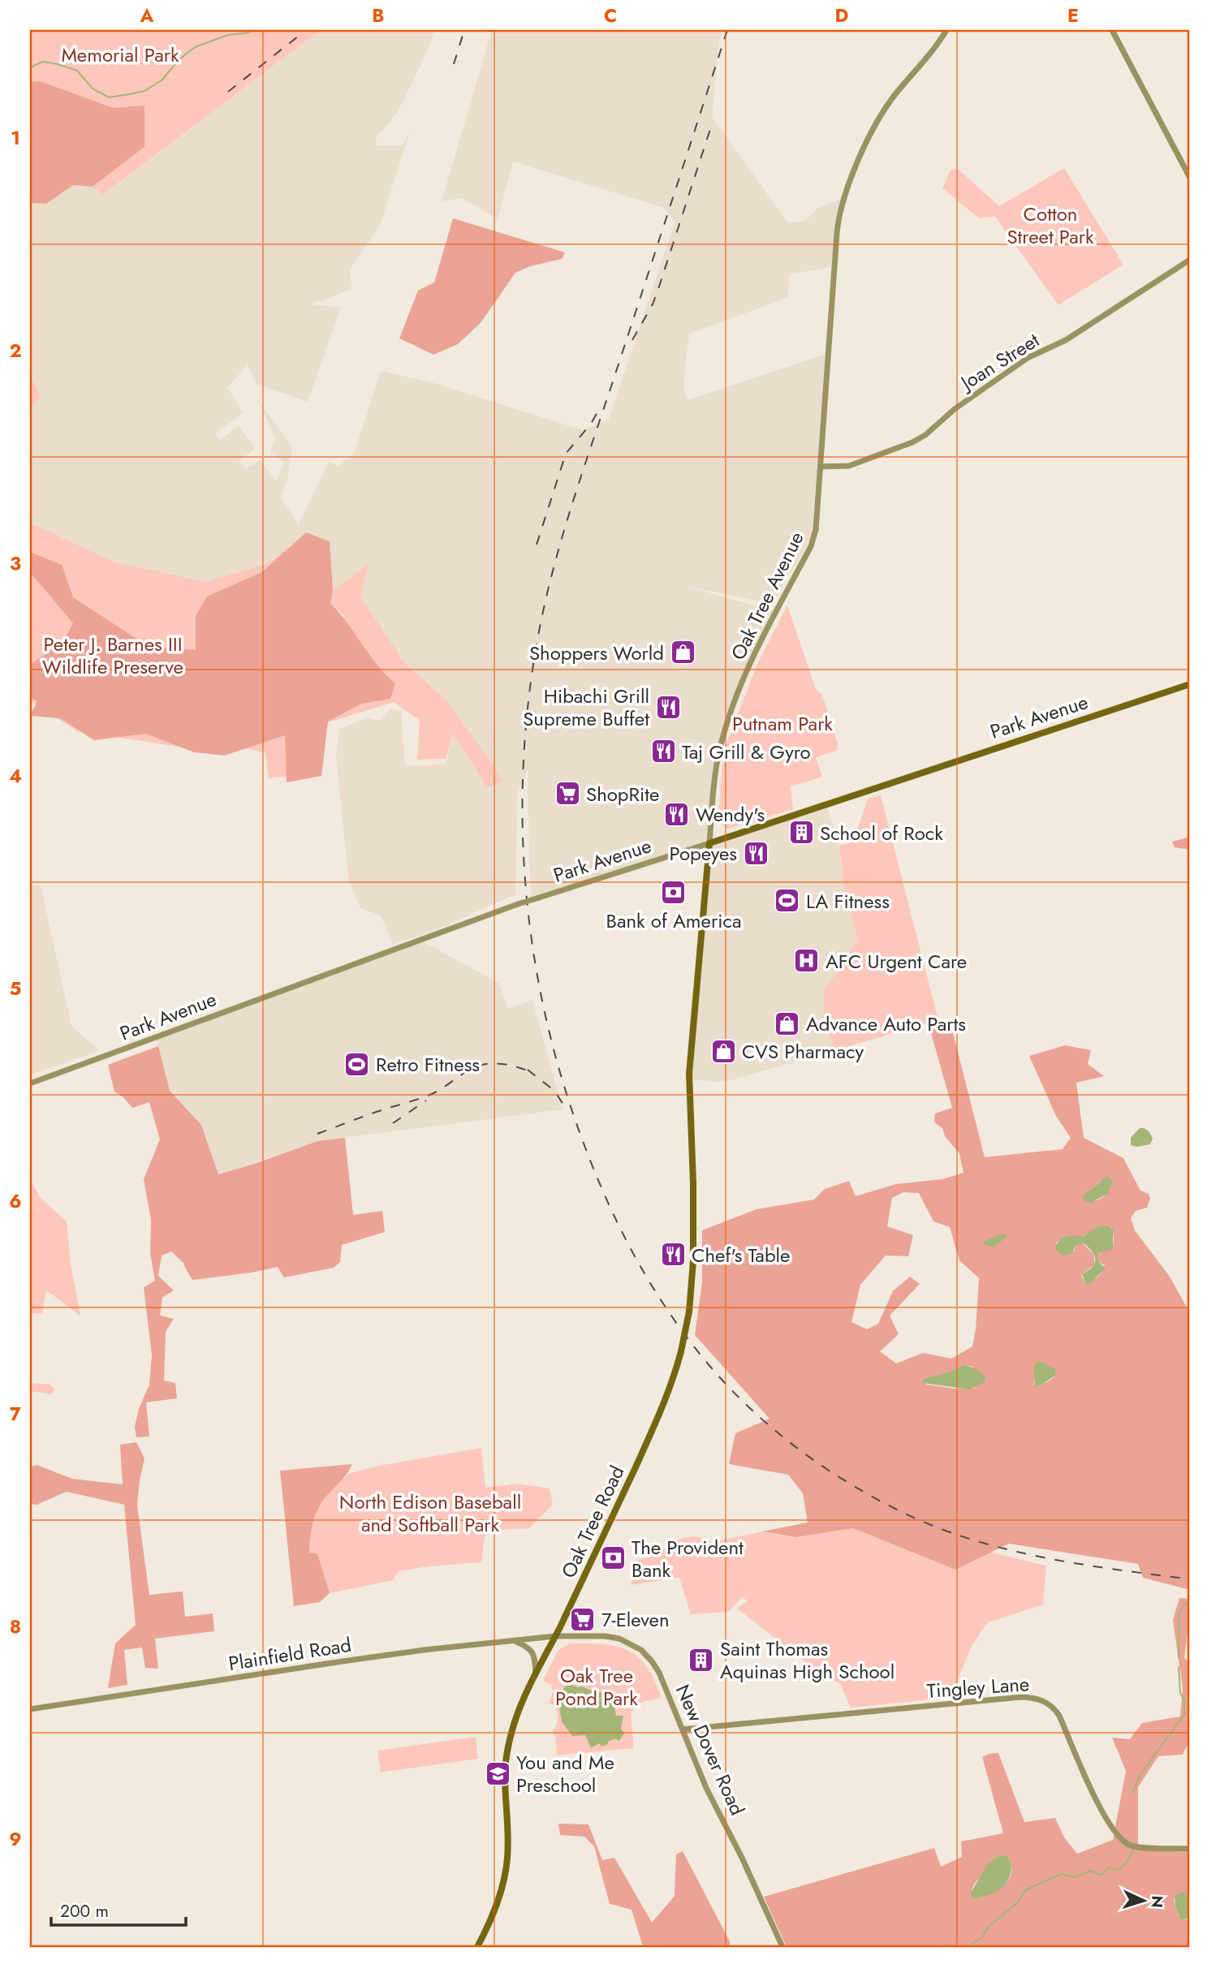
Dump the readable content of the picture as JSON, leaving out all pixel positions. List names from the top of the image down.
{
  "streets": {
    "main road": ["Oak Tree Avenue", "Park Avenue", "Oak Tree Road"],
    "street": [
      "Joan Street",
      "Plainfield Road",
      "Tingley Lane",
      "New Dover Road"
    ]
  },
  "crossings": [
    ["Joan Street", "Oak Tree Avenue"],
    ["Oak Tree Avenue", "Park Avenue"],
    ["Oak Tree Avenue", "Oak Tree Road"],
    ["Oak Tree Road", "Plainfield Road"],
    ["Oak Tree Road", "New Dover Road"],
    ["Plainfield Road", "New Dover Road"],
    ["Tingley Lane", "New Dover Road"]
  ],
  "parks": [
    "Memorial Park",
    "Cotton Street Park",
    "Peter J. Barnes III Wildlife Preserve",
    "Putnam Park",
    "North Edison Baseball and Softball Park",
    "Oak Tree Pond Park"
  ],
  "places": {
    "shop": ["Shoppers World", "Advance Auto Parts", "CVS Pharmacy"],
    "restaurant": [
      "Hibachi Grill Supreme Buffet",
      "Taj Grill & Gyro",
      "Wendy's",
      "Popeyes",
      "Chef's Table"
    ],
    "supermarket": ["ShopRite", "7-Eleven"],
    "building": ["School of Rock", "Saint Thomas Aquinas High School"],
    "bank": ["Bank of America", "The Provident Bank"],
    "sports": ["LA Fitness", "Retro Fitness"],
    "hospital": ["AFC Urgent Care"],
    "school or university": ["You and Me Preschool"]
  },
  "scale_bar": "200 m",
  "north": "right",
  "grid": {
    "columns": [
      "A",
      "B",
      "C",
      "D",
      "E"
    ],
    "rows": [
      "1",
      "2",
      "3",
      "4",
      "5",
      "6",
      "7",
      "8",
      "9"
    ]
  }
}
